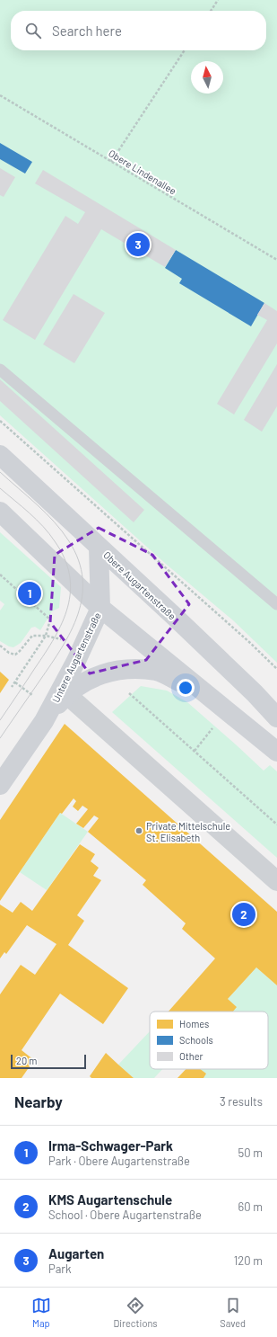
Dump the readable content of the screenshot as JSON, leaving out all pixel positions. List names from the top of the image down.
{
  "streets": {
    "street": ["Obere Augartenstraße", "Untere Augartenstraße"],
    "path": ["Obere Lindenallee"]
  },
  "crossings": [
    ["Obere Augartenstraße", "Untere Augartenstraße"]
  ],
  "places": ["Private Mittelschule St. Elisabeth"],
  "legend": ["Homes", "Schools", "Other"],
  "scale_bar": "20 m",
  "north": "top",
  "page": {
    "search": "Search here",
    "pins": ["3", "1", "2"],
    "scale": "20 m",
    "heading": ["Nearby", "3 results"],
    "list": [
      {
        "mark": "1",
        "name": "Irma-Schwager-Park",
        "note": "Park · Obere Augartenstraße",
        "value": "50 m"
      },
      {
        "mark": "2",
        "name": "KMS Augartenschule",
        "note": "School · Obere Augartenstraße",
        "value": "60 m"
      },
      {
        "mark": "3",
        "name": "Augarten",
        "note": "Park",
        "value": "120 m"
      }
    ],
    "nav": ["Map", "Directions", "Saved"]
  }
}
